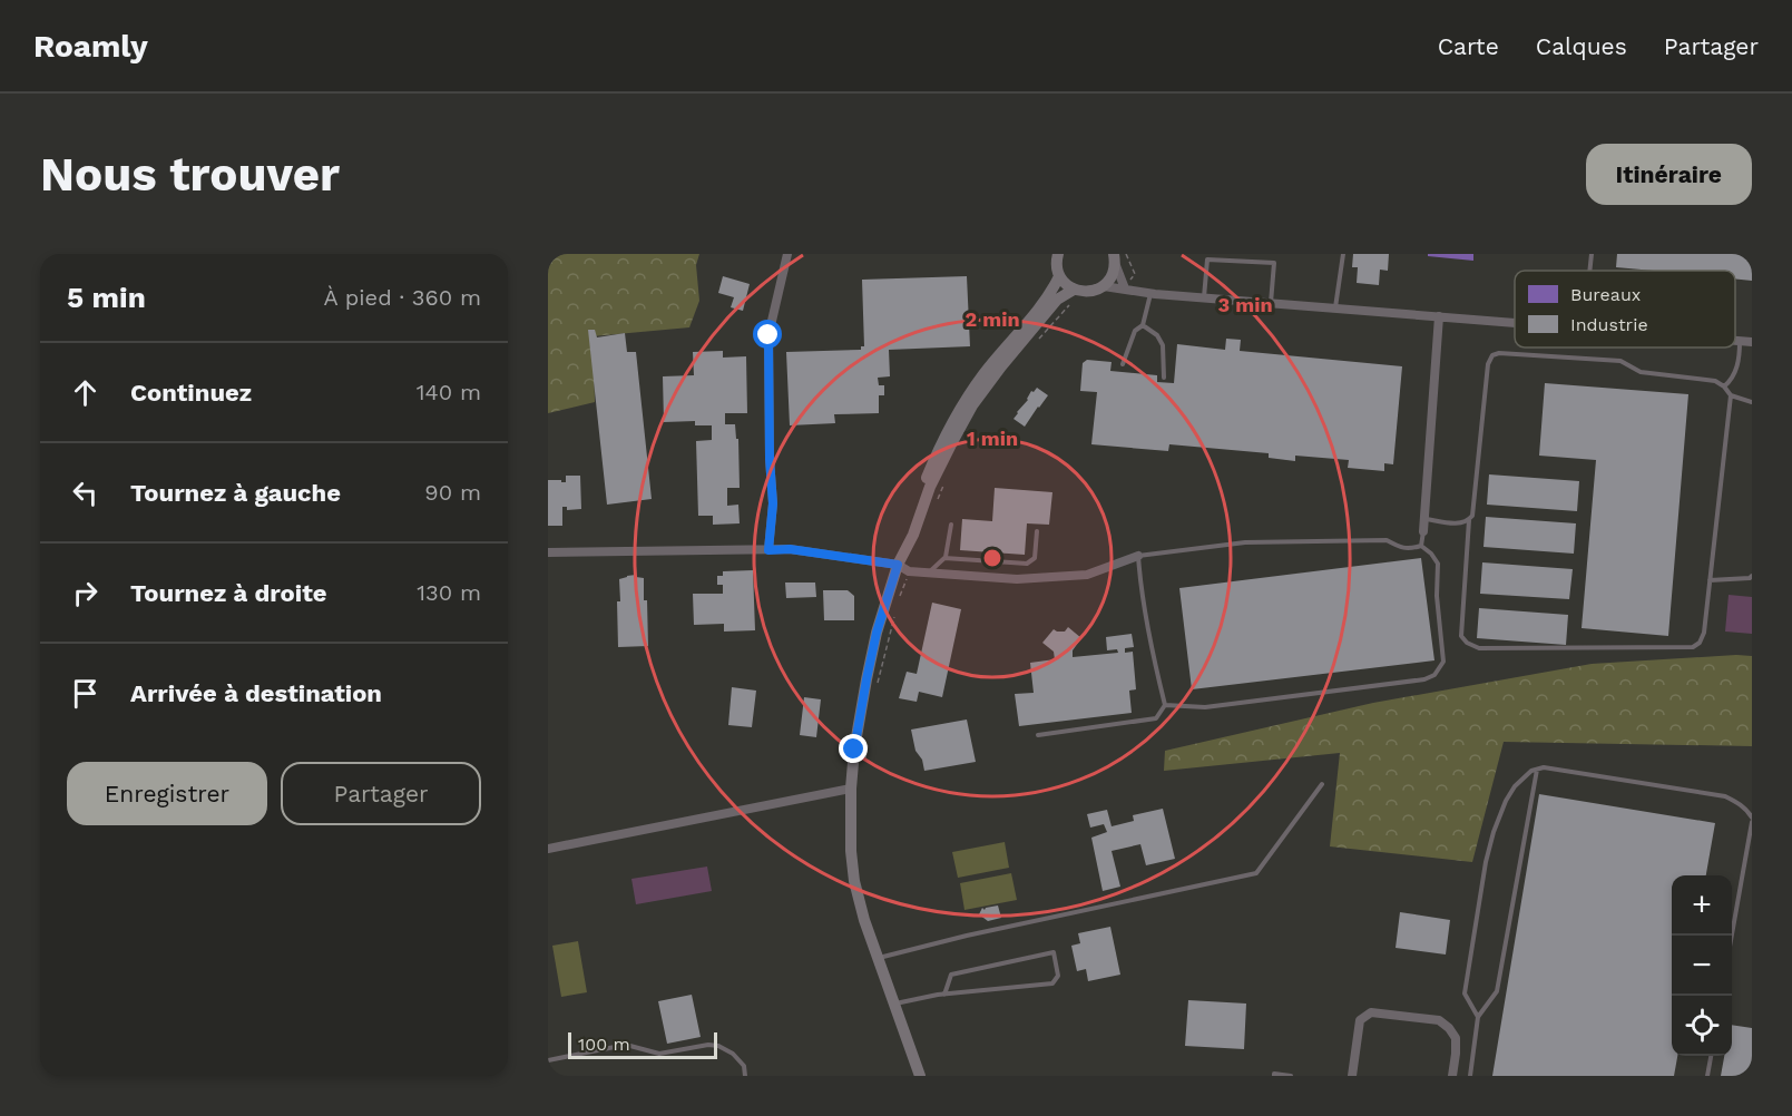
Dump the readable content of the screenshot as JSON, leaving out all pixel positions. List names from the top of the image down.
{
  "legend": ["Bureaux", "Industrie"],
  "scale_bar": "100 m",
  "page": {
    "header": "Roamly",
    "nav": ["Carte", "Calques", "Partager"],
    "buttons": [
      "Itinéraire",
      ["Enregistrer", "Partager"]
    ],
    "title": "Nous trouver",
    "heading": ["5 min", "À pied · 360 m"],
    "list": [
      ["Continuez", "140 m"],
      ["Tournez à gauche", "90 m"],
      ["Tournez à droite", "130 m"],
      "Arrivée à destination"
    ],
    "map_buttons": ["+", "−"],
    "scale": "100 m"
  },
  "rings": ["3 min", "2 min", "1 min"]
}
